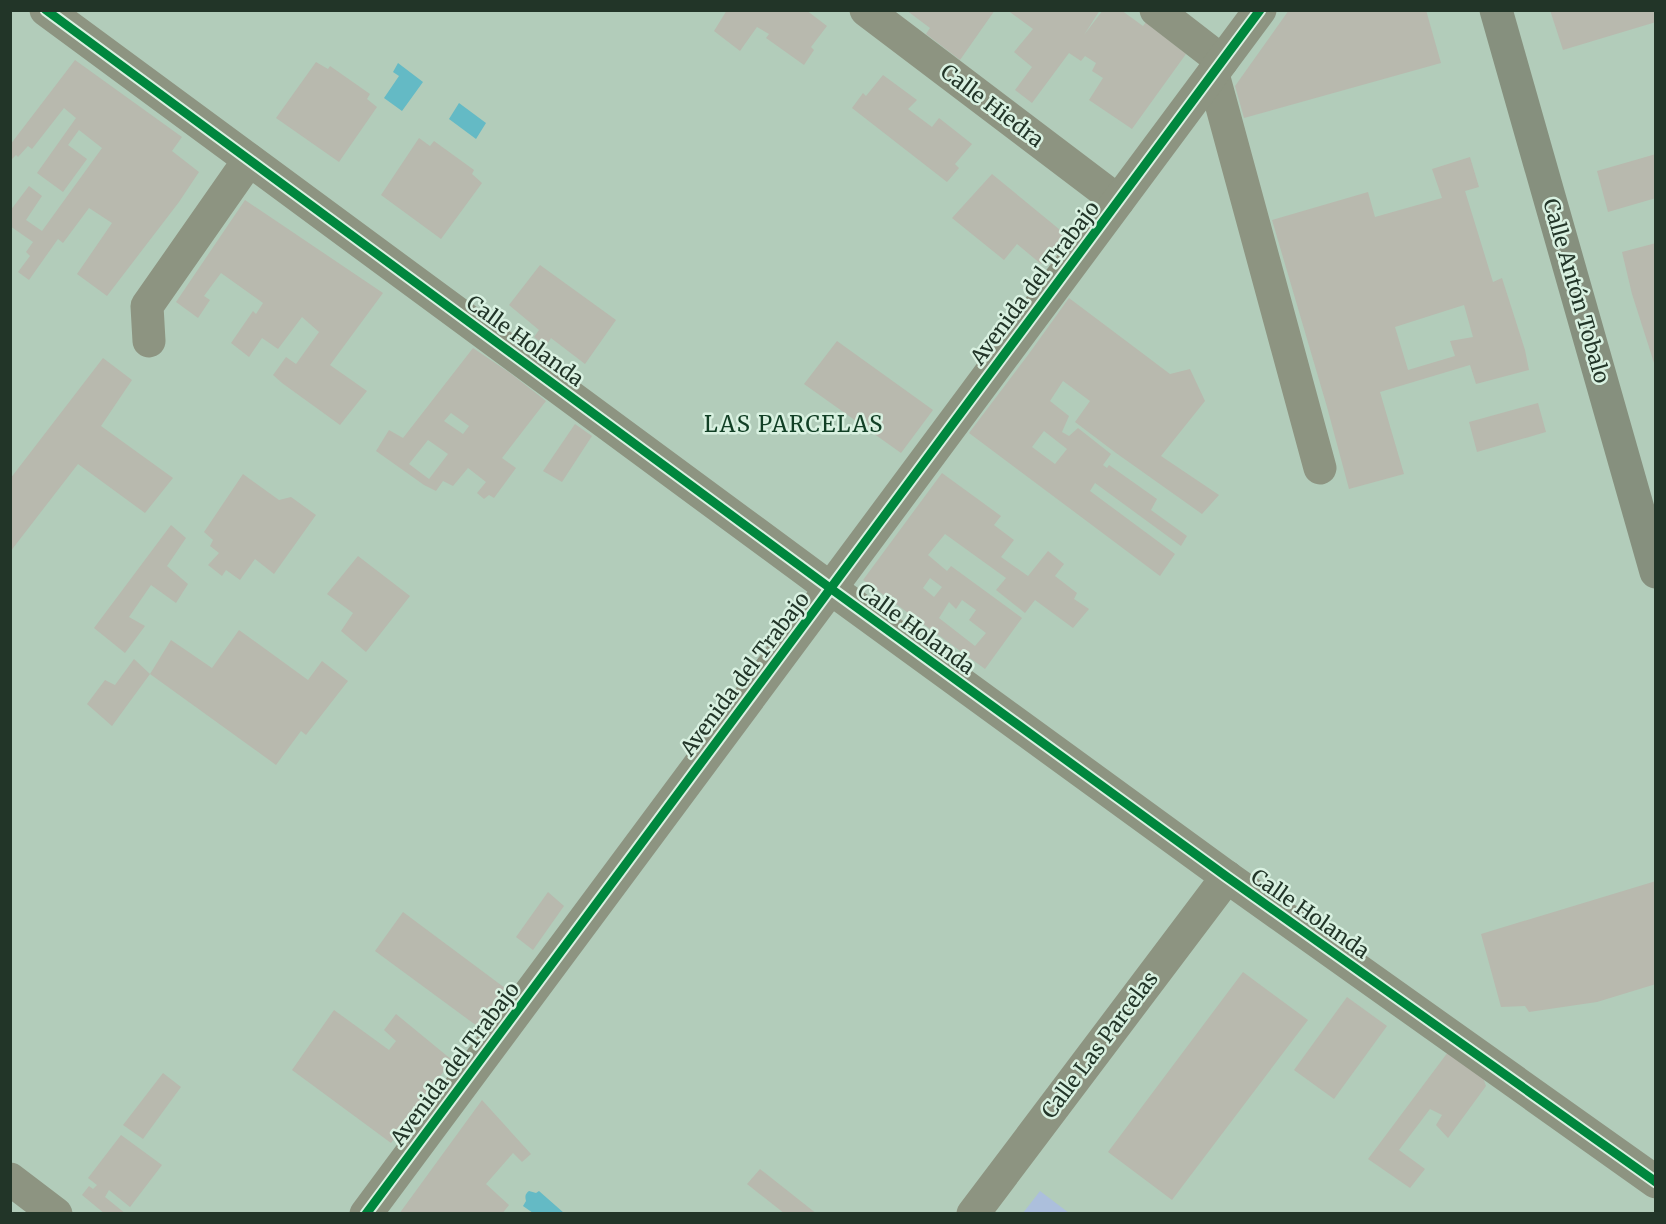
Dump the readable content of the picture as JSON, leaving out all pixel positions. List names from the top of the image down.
{
  "streets": {
    "main road": ["Calle Antón Tobalo"],
    "street": [
      "Calle Hiedra",
      "Avenida del Trabajo",
      "Calle Holanda",
      "Calle Las Parcelas"
    ]
  },
  "crossings": [
    ["Calle Hiedra", "Avenida del Trabajo"],
    ["Avenida del Trabajo", "Calle Holanda"],
    ["Calle Holanda", "Calle Las Parcelas"]
  ],
  "districts": ["LAS PARCELAS"]
}
